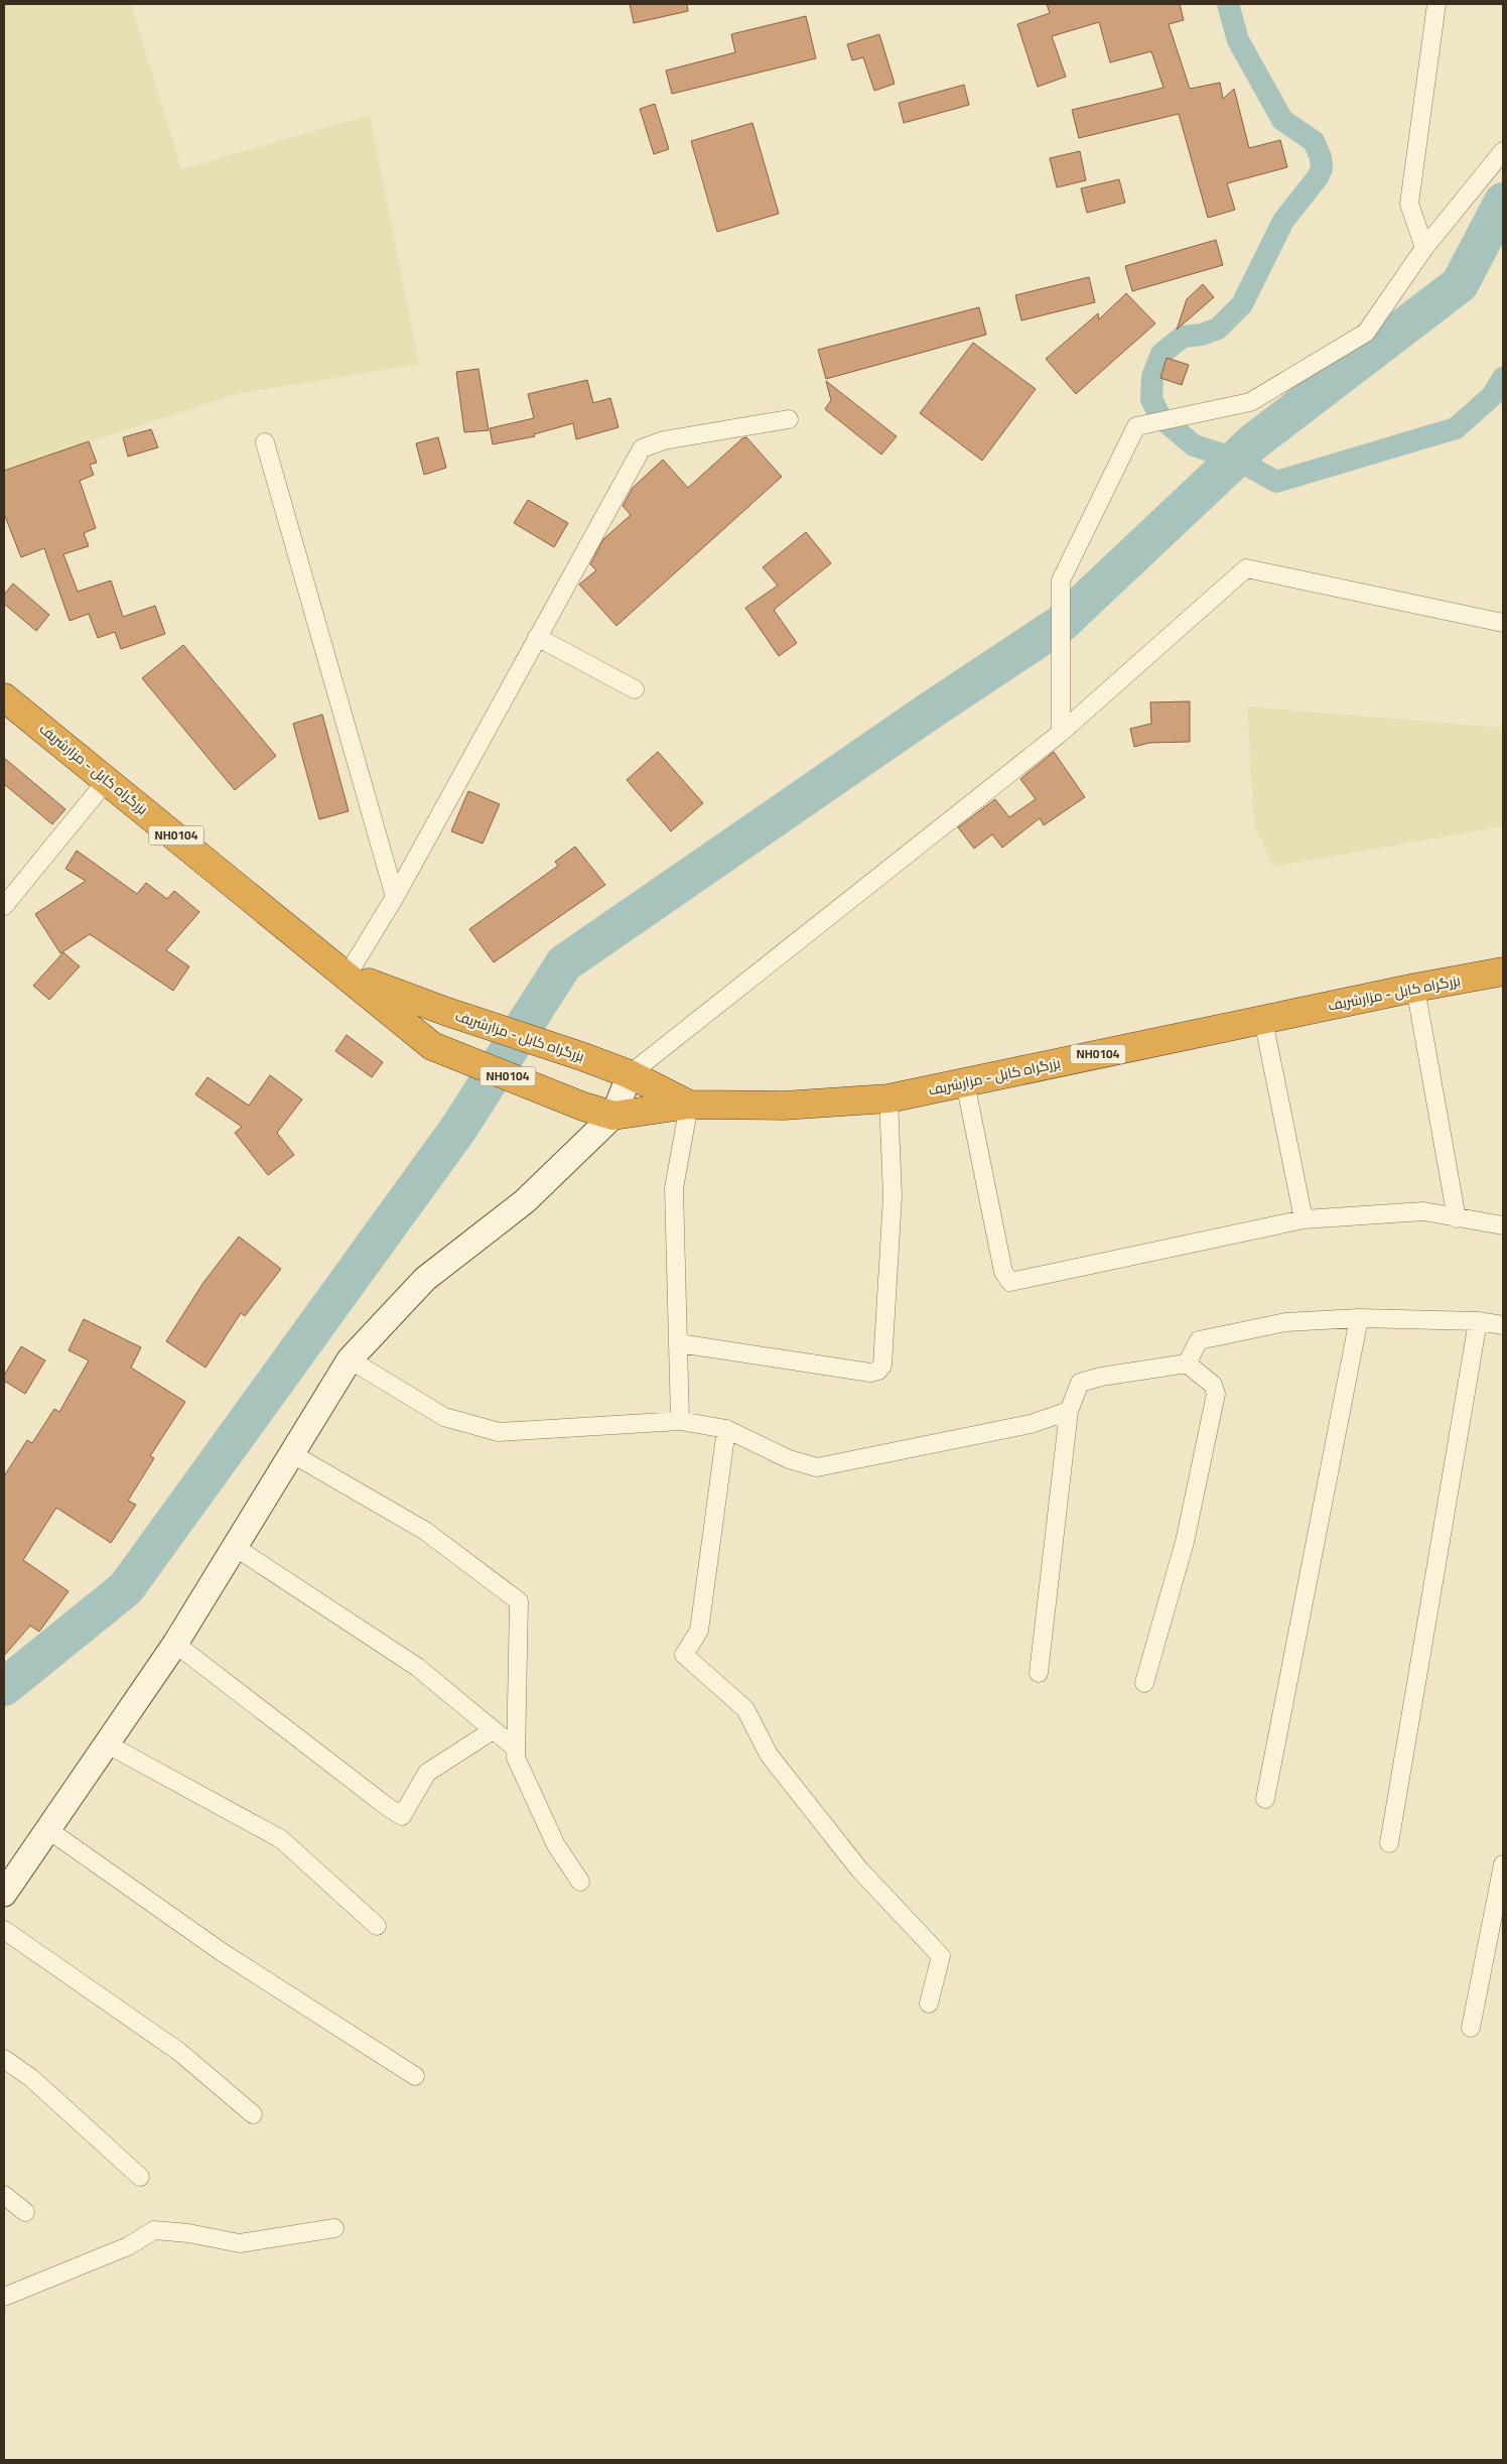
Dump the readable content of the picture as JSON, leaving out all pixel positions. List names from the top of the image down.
{
  "streets": {
    "highway": ["بزرگراه کابل - مزارشریف", "NH0104"]
  }
}
